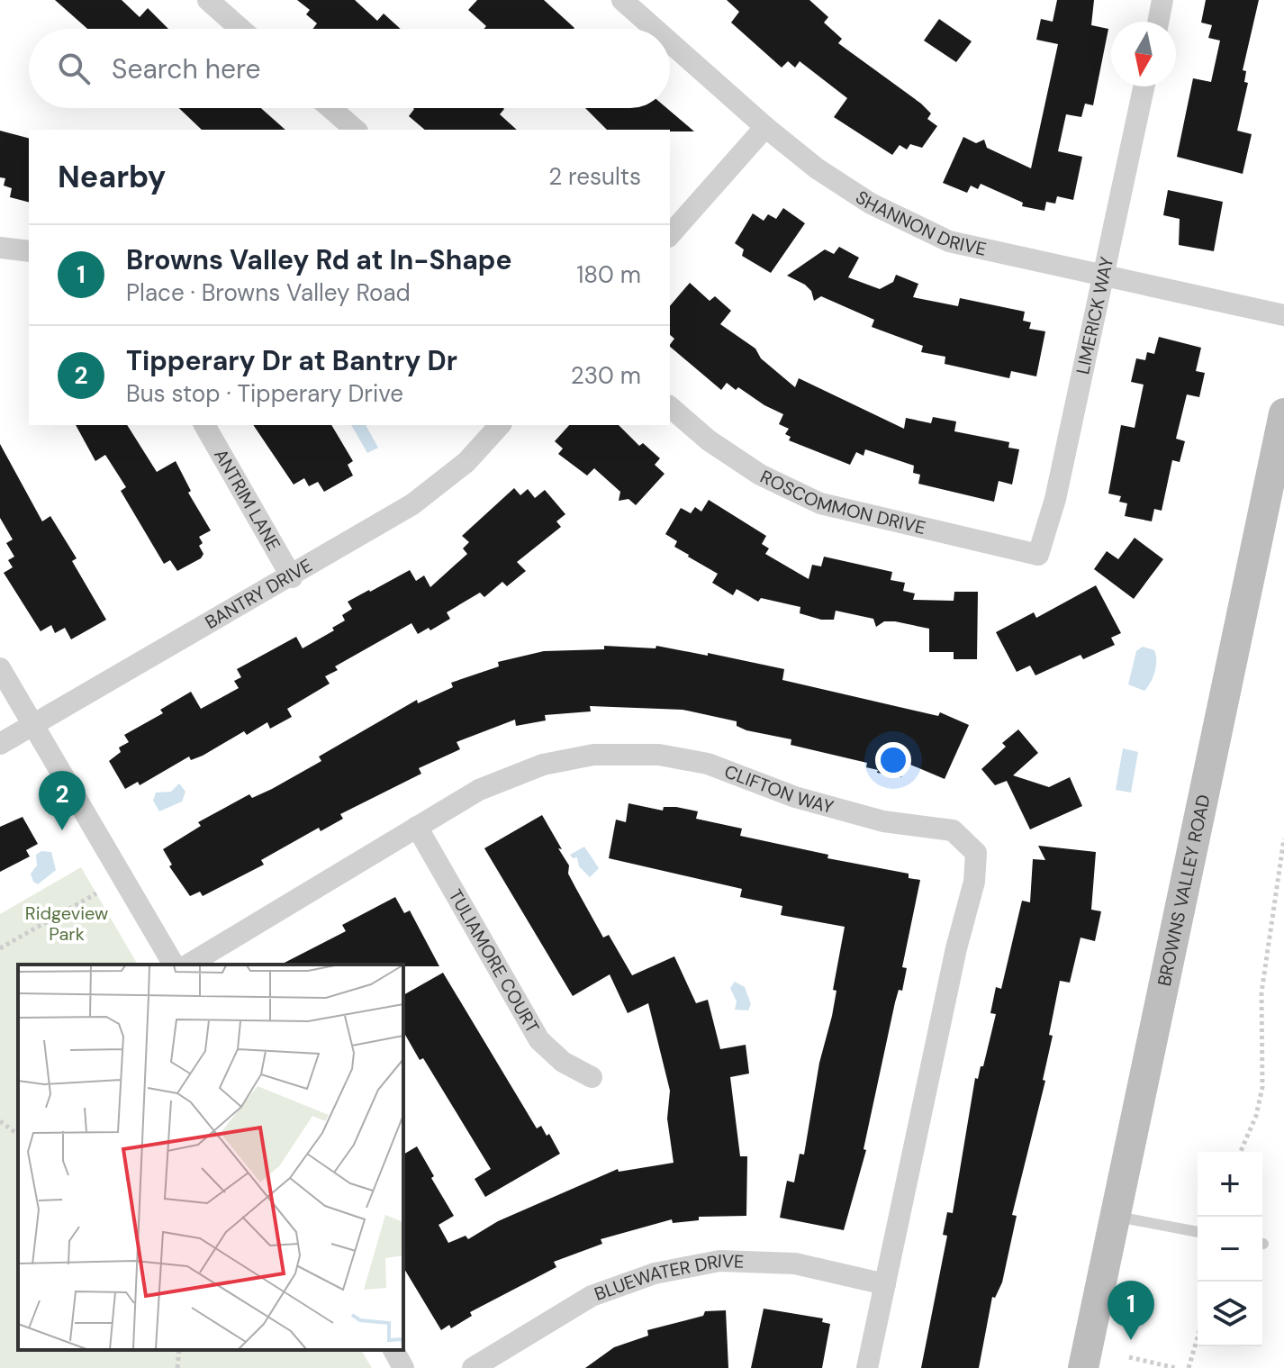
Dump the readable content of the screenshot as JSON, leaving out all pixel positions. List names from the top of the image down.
{
  "streets": {
    "main road": ["BROWNS VALLEY ROAD"],
    "street": [
      "SHANNON DRIVE",
      "LIMERICK WAY",
      "ANTRIM LANE",
      "ROSCOMMON DRIVE",
      "BANTRY DRIVE",
      "CLIFTON WAY",
      "TULIAMORE COURT",
      "BLUEWATER DRIVE"
    ]
  },
  "crossings": [
    ["SHANNON DRIVE", "LIMERICK WAY"],
    ["LIMERICK WAY", "ROSCOMMON DRIVE"],
    ["ANTRIM LANE", "BANTRY DRIVE"],
    ["CLIFTON WAY", "TULIAMORE COURT"],
    ["CLIFTON WAY", "BLUEWATER DRIVE"]
  ],
  "parks": ["Ridgeview Park"],
  "north": "bottom",
  "page": {
    "search": "Search here",
    "heading": ["Nearby", "2 results"],
    "list": [
      {
        "mark": "1",
        "name": "Browns Valley Rd at In-Shape",
        "note": "Place · Browns Valley Road",
        "value": "180 m"
      },
      {
        "mark": "2",
        "name": "Tipperary Dr at Bantry Dr",
        "note": "Bus stop · Tipperary Drive",
        "value": "230 m"
      }
    ],
    "pins": ["2", "1"],
    "map_buttons": ["+", "−"]
  }
}
